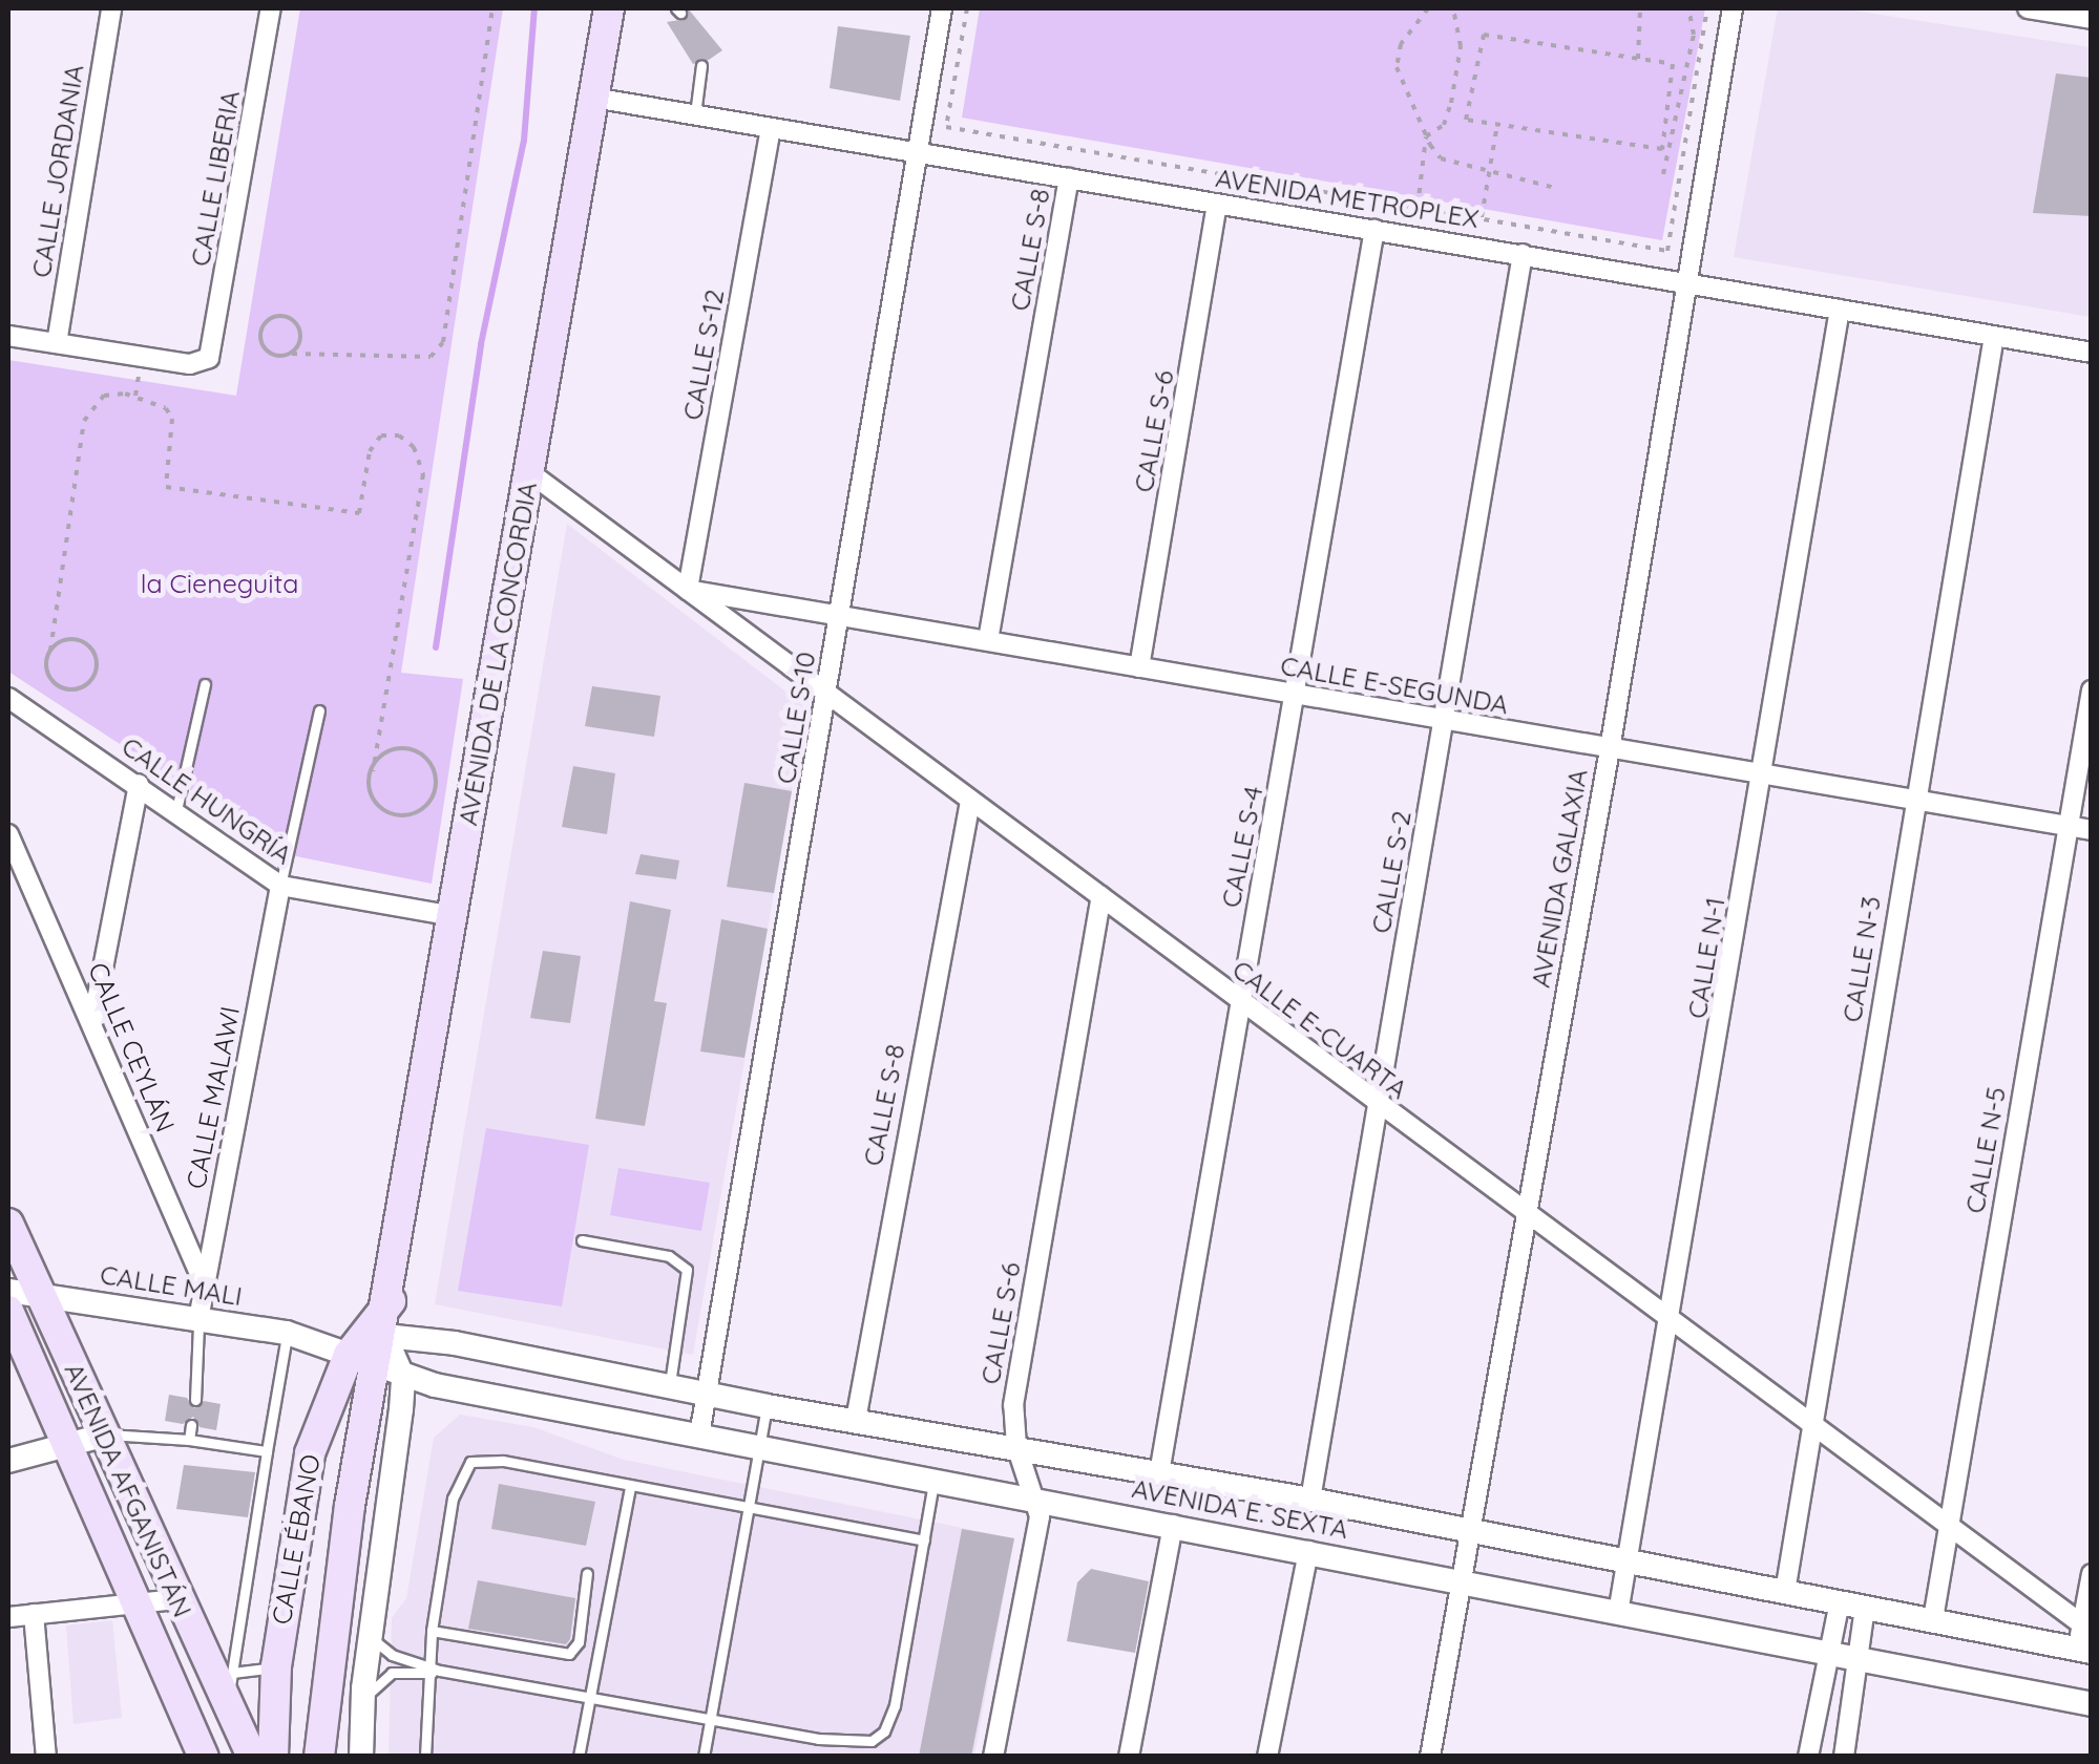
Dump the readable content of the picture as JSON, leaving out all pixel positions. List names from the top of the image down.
{
  "streets": {
    "main road": ["AVENIDA DE LA CONCORDIA", "AVENIDA AFGANISTÁN", "CALLE ÉBANO"],
    "street": [
      "CALLE JORDANIA",
      "CALLE LIBERIA",
      "AVENIDA METROPLEX",
      "CALLE S-8",
      "CALLE S-12",
      "CALLE S-6",
      "CALLE E-SEGUNDA",
      "CALLE S-10",
      "CALLE HUNGRÍA",
      "CALLE S-4",
      "CALLE S-2",
      "AVENIDA GALAXIA",
      "CALLE N-1",
      "CALLE N-3",
      "CALLE E-CUARTA",
      "CALLE CEYLÁN",
      "CALLE MALAWI",
      "CALLE N-5",
      "CALLE MALI",
      "AVENIDA E. SEXTA"
    ]
  },
  "crossings": [
    ["CALLE JORDANIA", "CALLE LIBERIA"],
    ["AVENIDA METROPLEX", "CALLE S-8"],
    ["AVENIDA METROPLEX", "CALLE S-12"],
    ["AVENIDA METROPLEX", "CALLE S-6"],
    ["AVENIDA METROPLEX", "AVENIDA DE LA CONCORDIA"],
    ["AVENIDA METROPLEX", "CALLE S-10"],
    ["AVENIDA METROPLEX", "CALLE S-4"],
    ["AVENIDA METROPLEX", "CALLE S-2"],
    ["AVENIDA METROPLEX", "AVENIDA GALAXIA"],
    ["AVENIDA METROPLEX", "CALLE N-1"],
    ["AVENIDA METROPLEX", "CALLE N-3"],
    ["CALLE S-8", "CALLE E-SEGUNDA"],
    ["CALLE S-8", "CALLE E-CUARTA"],
    ["CALLE S-8", "AVENIDA E. SEXTA"],
    ["CALLE S-12", "CALLE E-SEGUNDA"],
    ["CALLE S-12", "CALLE E-CUARTA"],
    ["CALLE S-6", "CALLE E-SEGUNDA"],
    ["CALLE S-6", "CALLE E-CUARTA"],
    ["CALLE S-6", "AVENIDA E. SEXTA"],
    ["AVENIDA DE LA CONCORDIA", "CALLE HUNGRÍA"],
    ["AVENIDA DE LA CONCORDIA", "CALLE E-CUARTA"],
    ["AVENIDA DE LA CONCORDIA", "CALLE MALI"],
    ["AVENIDA DE LA CONCORDIA", "AVENIDA E. SEXTA"],
    ["AVENIDA DE LA CONCORDIA", "CALLE ÉBANO"],
    ["CALLE E-SEGUNDA", "CALLE S-10"],
    ["CALLE E-SEGUNDA", "CALLE S-4"],
    ["CALLE E-SEGUNDA", "CALLE S-2"],
    ["CALLE E-SEGUNDA", "AVENIDA GALAXIA"],
    ["CALLE E-SEGUNDA", "CALLE N-1"],
    ["CALLE E-SEGUNDA", "CALLE N-3"],
    ["CALLE E-SEGUNDA", "CALLE E-CUARTA"],
    ["CALLE E-SEGUNDA", "CALLE N-5"],
    ["CALLE S-10", "CALLE E-CUARTA"],
    ["CALLE S-10", "AVENIDA E. SEXTA"],
    ["CALLE HUNGRÍA", "CALLE MALAWI"],
    ["CALLE S-4", "CALLE E-CUARTA"],
    ["CALLE S-4", "AVENIDA E. SEXTA"],
    ["CALLE S-2", "CALLE E-CUARTA"],
    ["CALLE S-2", "AVENIDA E. SEXTA"],
    ["AVENIDA GALAXIA", "CALLE E-CUARTA"],
    ["AVENIDA GALAXIA", "AVENIDA E. SEXTA"],
    ["CALLE N-1", "CALLE E-CUARTA"],
    ["CALLE N-1", "AVENIDA E. SEXTA"],
    ["CALLE N-3", "CALLE E-CUARTA"],
    ["CALLE N-3", "AVENIDA E. SEXTA"],
    ["CALLE E-CUARTA", "CALLE N-5"],
    ["CALLE CEYLÁN", "CALLE MALAWI"],
    ["CALLE MALAWI", "CALLE MALI"],
    ["CALLE N-5", "AVENIDA E. SEXTA"],
    ["CALLE MALI", "AVENIDA AFGANISTÁN"],
    ["CALLE MALI", "AVENIDA E. SEXTA"],
    ["CALLE MALI", "CALLE ÉBANO"],
    ["AVENIDA E. SEXTA", "CALLE ÉBANO"]
  ],
  "parks": ["la Cieneguita"]
}
